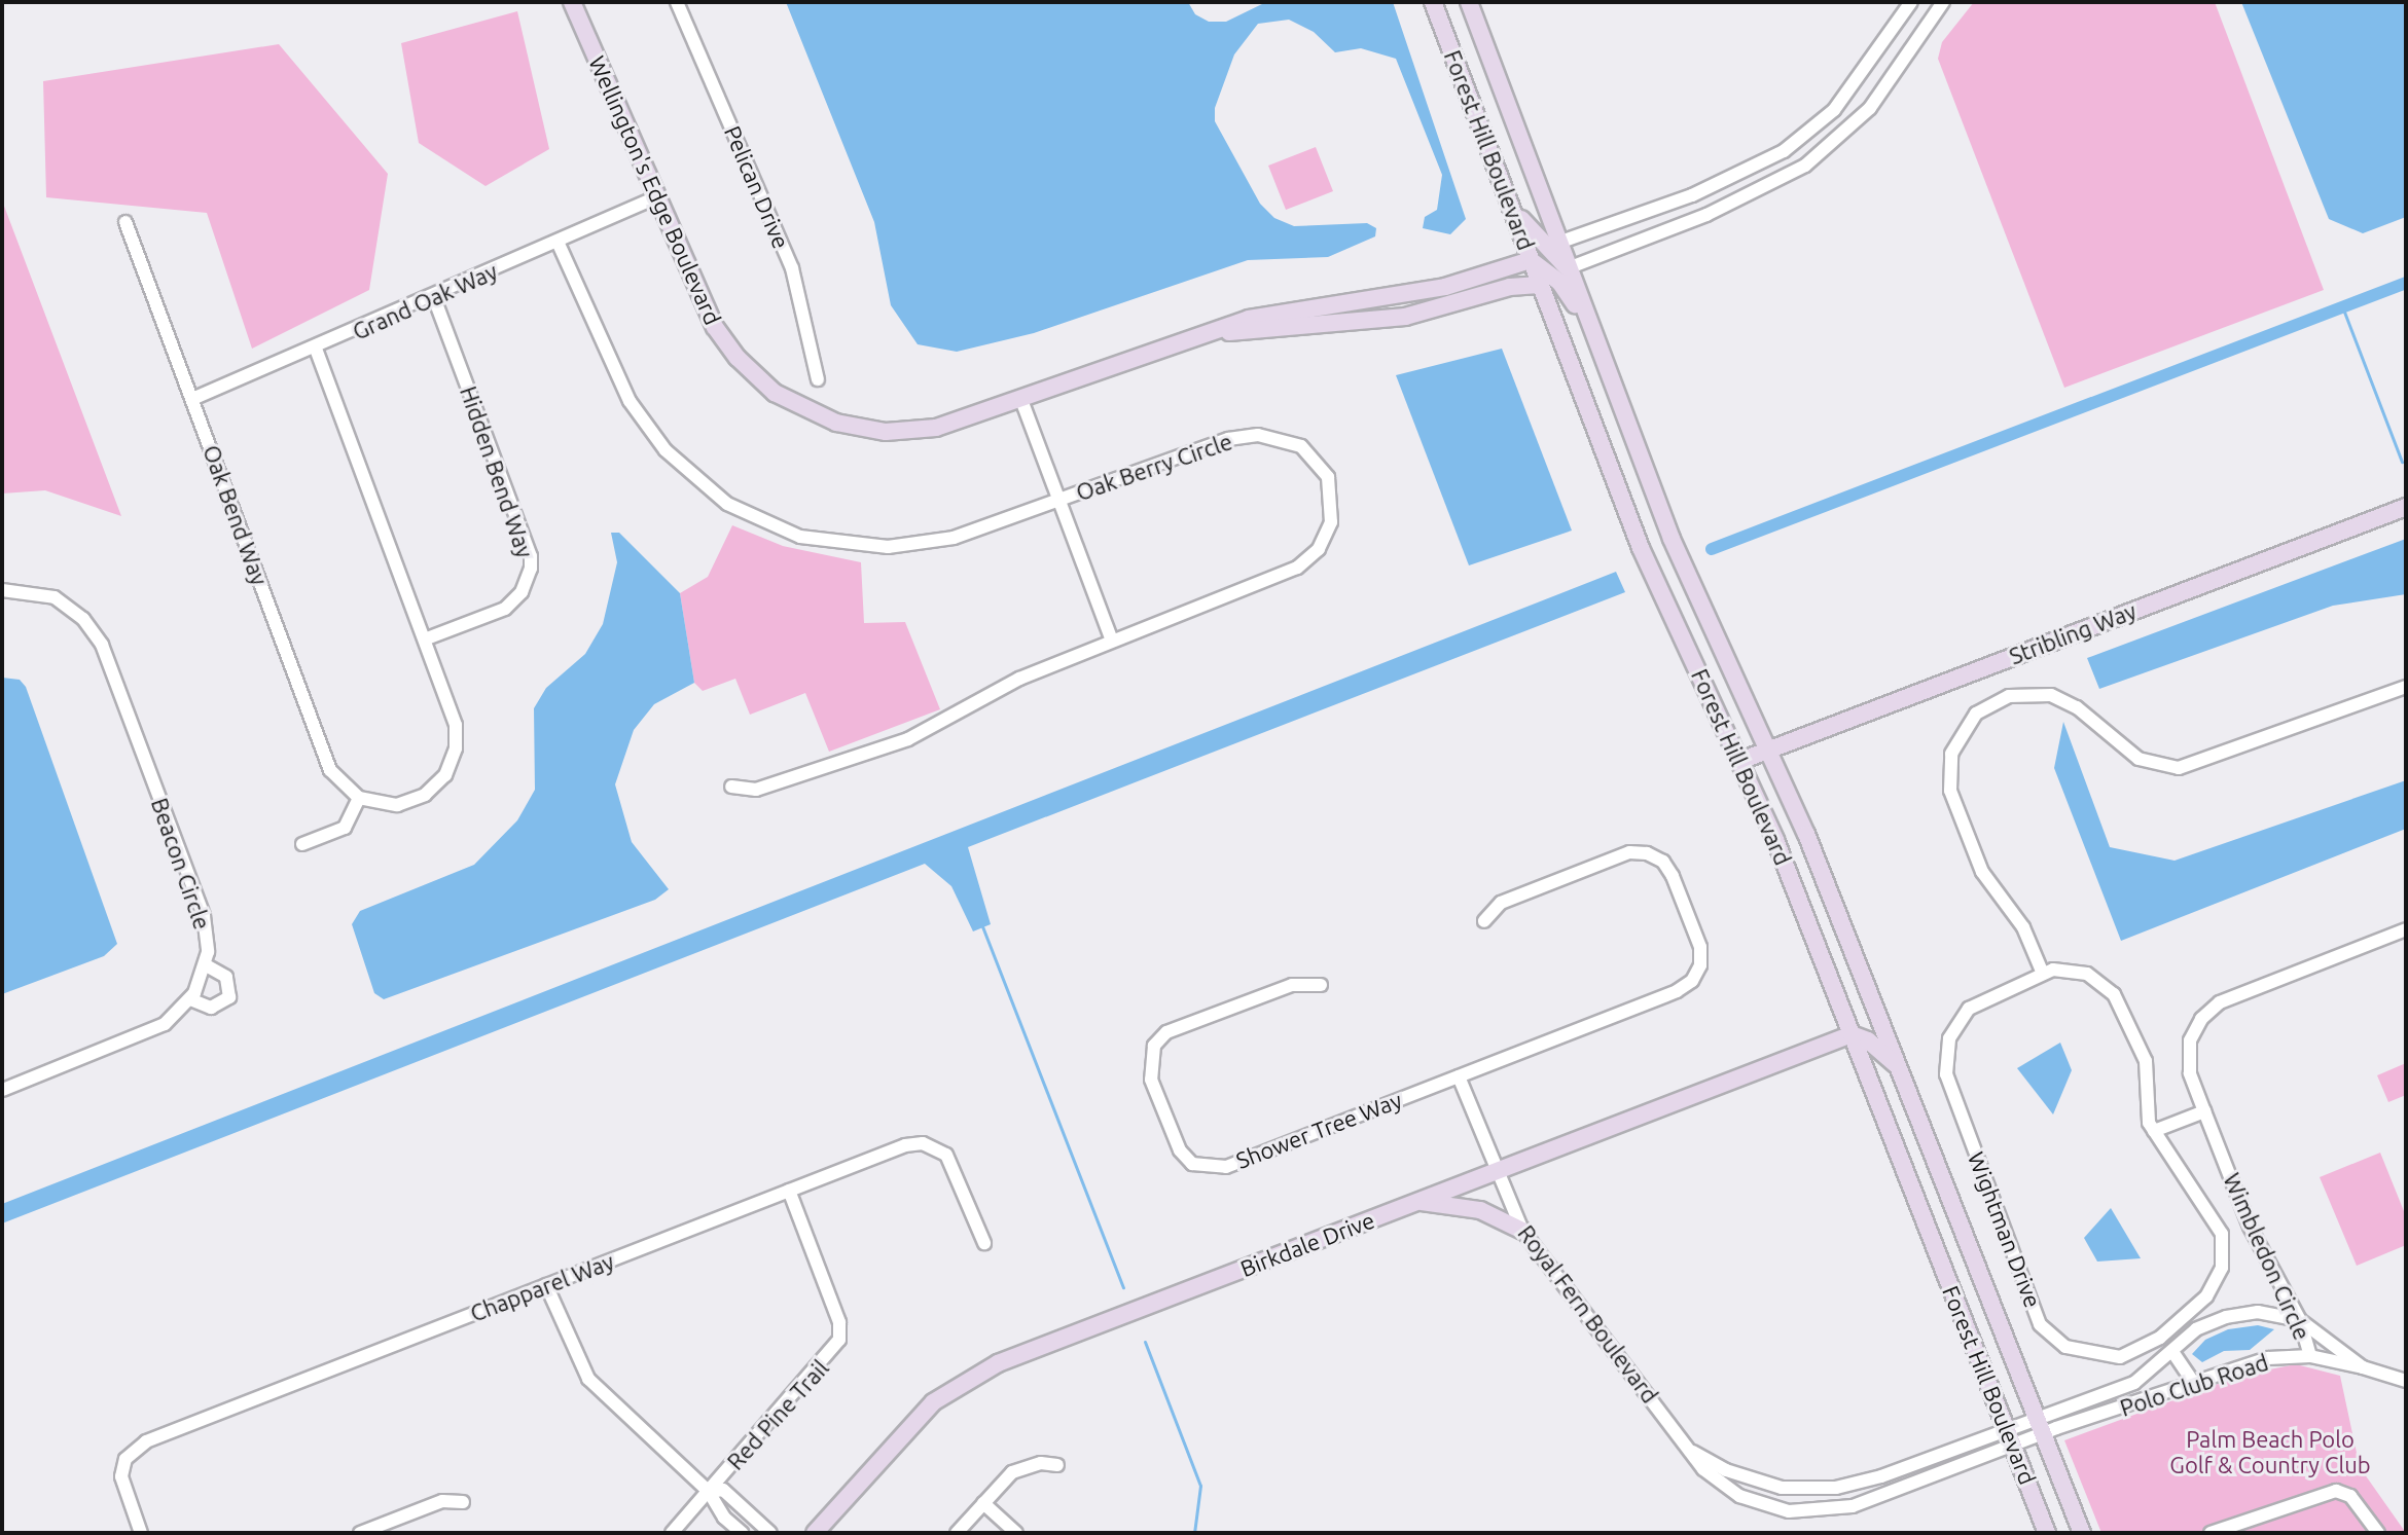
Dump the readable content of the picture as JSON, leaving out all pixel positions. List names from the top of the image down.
{
  "streets": {
    "street": [
      "Forest Hill Boulevard",
      "Pelican Drive",
      "Wellington's Edge Boulevard",
      "Grand Oak Way",
      "Oak Berry Circle",
      "Hidden Bend Way",
      "Oak Bend Way",
      "Stribling Way",
      "Beacon Circle",
      "Shower Tree Way",
      "Wightman Drive",
      "Birkdale Drive",
      "Wimbledon Circle",
      "Chapparel Way",
      "Royal Fern Boulevard",
      "Polo Club Road",
      "Red Pine Trail"
    ]
  },
  "crossings": [
    ["Forest Hill Boulevard", "Wellington's Edge Boulevard"],
    ["Forest Hill Boulevard", "Stribling Way"],
    ["Forest Hill Boulevard", "Birkdale Drive"],
    ["Forest Hill Boulevard", "Royal Fern Boulevard"],
    ["Forest Hill Boulevard", "Polo Club Road"],
    ["Wellington's Edge Boulevard", "Grand Oak Way"],
    ["Grand Oak Way", "Oak Berry Circle"],
    ["Grand Oak Way", "Hidden Bend Way"],
    ["Grand Oak Way", "Oak Bend Way"],
    ["Birkdale Drive", "Royal Fern Boulevard"],
    ["Wimbledon Circle", "Polo Club Road"],
    ["Chapparel Way", "Red Pine Trail"],
    ["Royal Fern Boulevard", "Polo Club Road"]
  ],
  "parks": ["Palm Beach Polo Golf & Country Club"]
}
